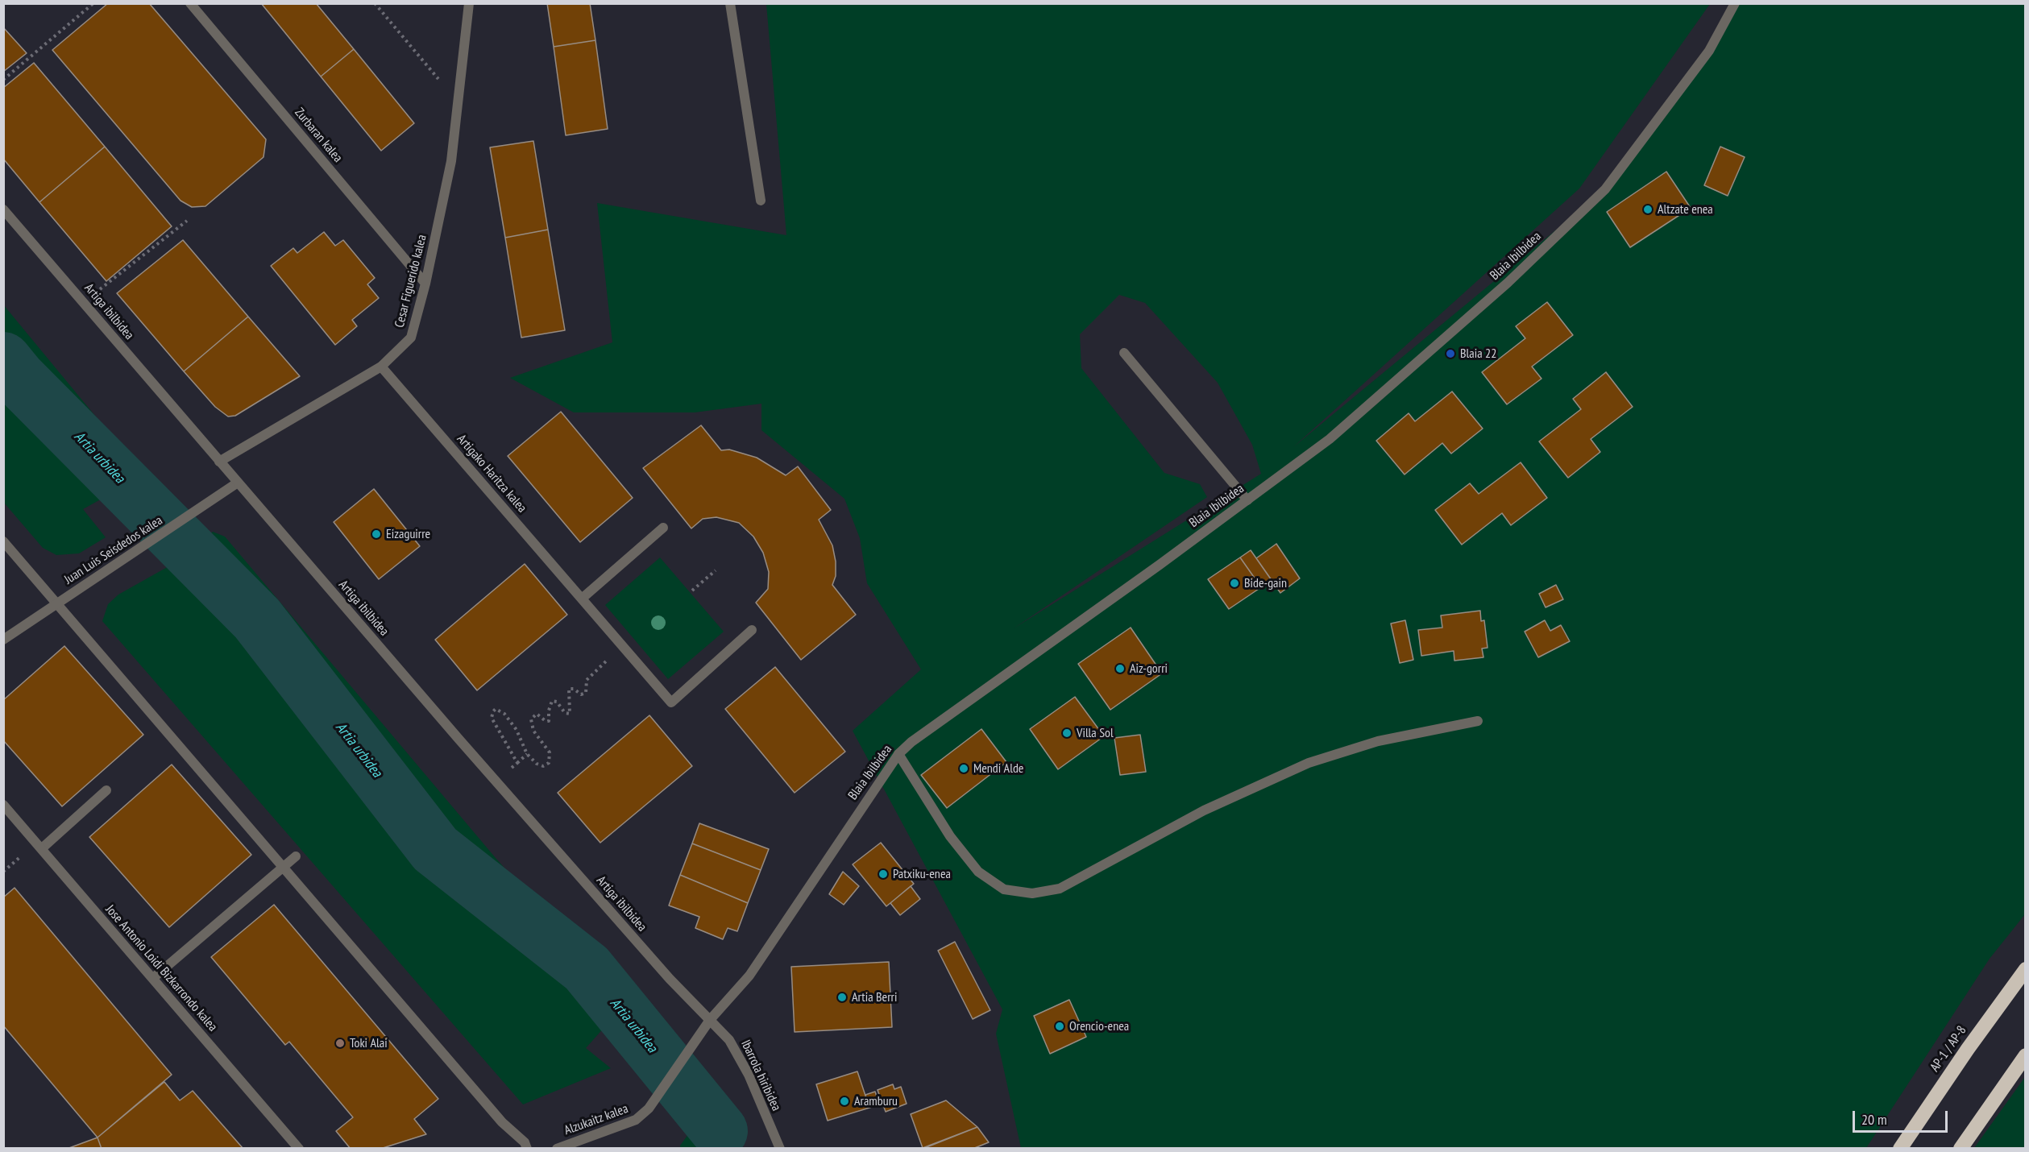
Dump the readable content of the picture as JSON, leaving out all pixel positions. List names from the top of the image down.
{
  "streets": {
    "highway": ["AP-1 / AP-8"],
    "street": [
      "Zurbaran kalea",
      "Blaia Ibilbidea",
      "Cesar Figuerido kalea",
      "Artiga ibilbidea",
      "Artigako Haritza kalea",
      "Juan Luis Seisdedos kalea",
      "Jose Antonio Loidi Bizkarrondo kalea",
      "Ibarrola hiribidea",
      "Alzukaitz kalea"
    ]
  },
  "crossings": [
    ["Zurbaran kalea", "Cesar Figuerido kalea"],
    ["Blaia Ibilbidea", "Artiga ibilbidea"],
    ["Blaia Ibilbidea", "Ibarrola hiribidea"],
    ["Blaia Ibilbidea", "Alzukaitz kalea"],
    ["Cesar Figuerido kalea", "Artiga ibilbidea"],
    ["Cesar Figuerido kalea", "Artigako Haritza kalea"],
    ["Artiga ibilbidea", "Juan Luis Seisdedos kalea"],
    ["Artiga ibilbidea", "Ibarrola hiribidea"],
    ["Artiga ibilbidea", "Alzukaitz kalea"],
    ["Ibarrola hiribidea", "Alzukaitz kalea"]
  ],
  "water": ["Artia urbidea"],
  "places": [
    "Altzate enea",
    "Blaia 22",
    "Eizaguirre",
    "Bide-gain",
    "Aiz-gorri",
    "Villa Sol",
    "Mendi Alde",
    "Patxiku-enea",
    "Artia Berri",
    "Orencio-enea",
    "Toki Alai",
    "Aramburu"
  ],
  "scale_bar": "20 m"
}
